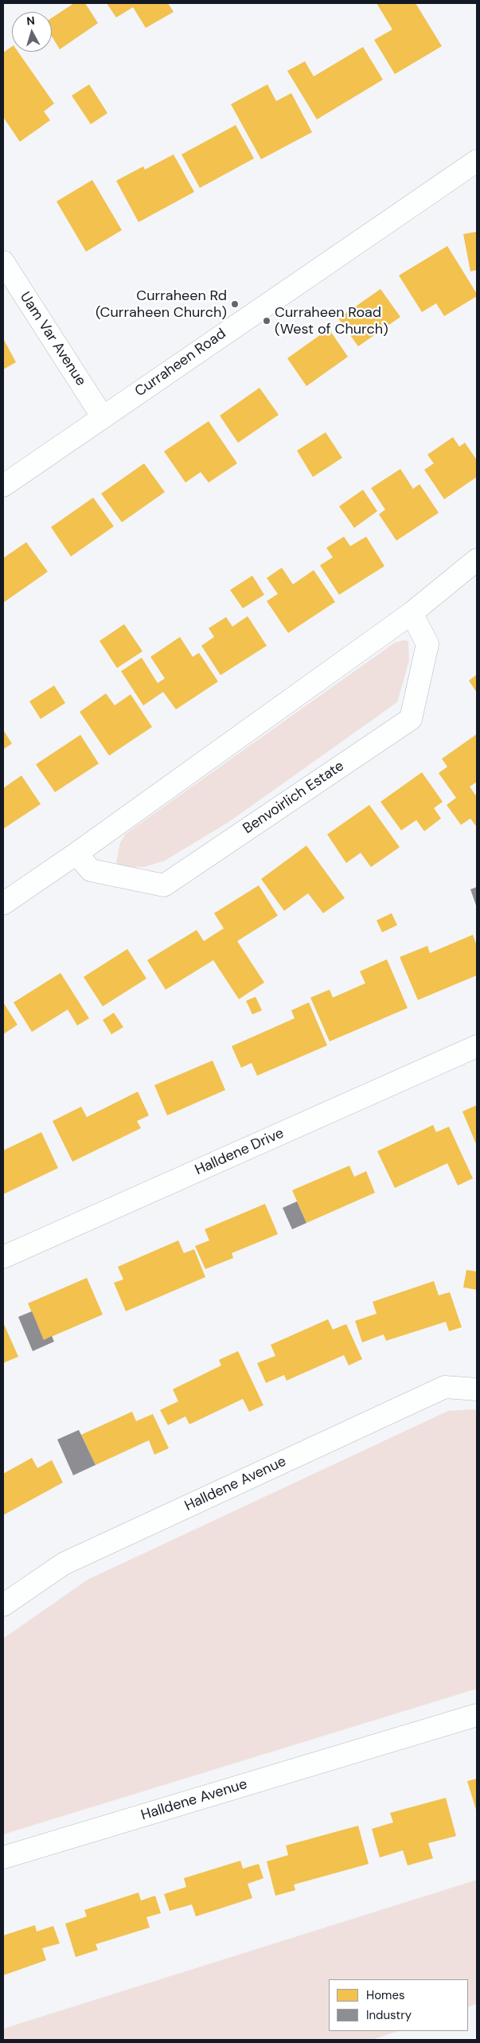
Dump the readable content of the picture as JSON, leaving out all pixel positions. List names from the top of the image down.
{
  "streets": {
    "street": [
      "Uam Var Avenue",
      "Curraheen Road",
      "Benvoirlich Estate",
      "Halldene Drive",
      "Halldene Avenue"
    ]
  },
  "crossings": [
    ["Uam Var Avenue", "Curraheen Road"]
  ],
  "places": ["Curraheen Rd (Curraheen Church)", "Curraheen Road (West of Church)"],
  "legend": ["Homes", "Industry"],
  "north": "top"
}
